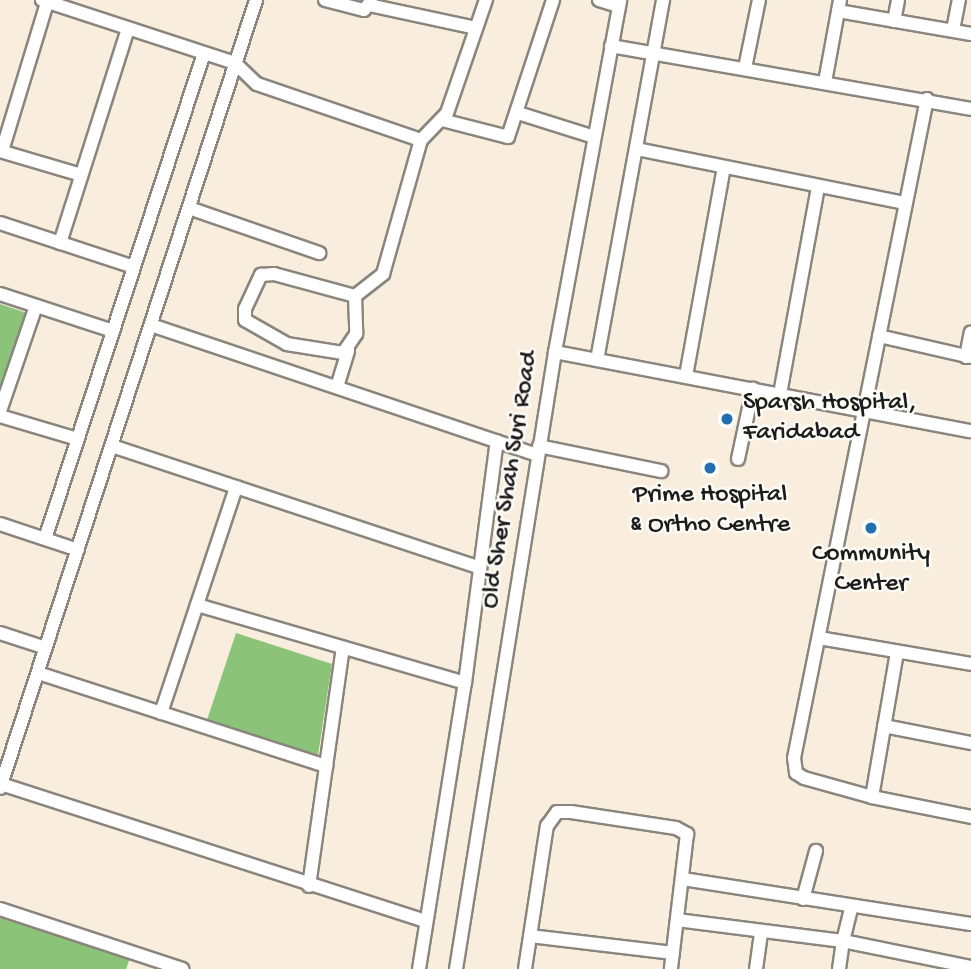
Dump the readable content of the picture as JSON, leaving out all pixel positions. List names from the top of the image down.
{
  "streets": {
    "street": ["Old Sher Shah Suri Road"]
  },
  "places": ["Sparsh Hospital, Faridabad", "Prime Hospital & Ortho Centre", "Community Center"]
}
